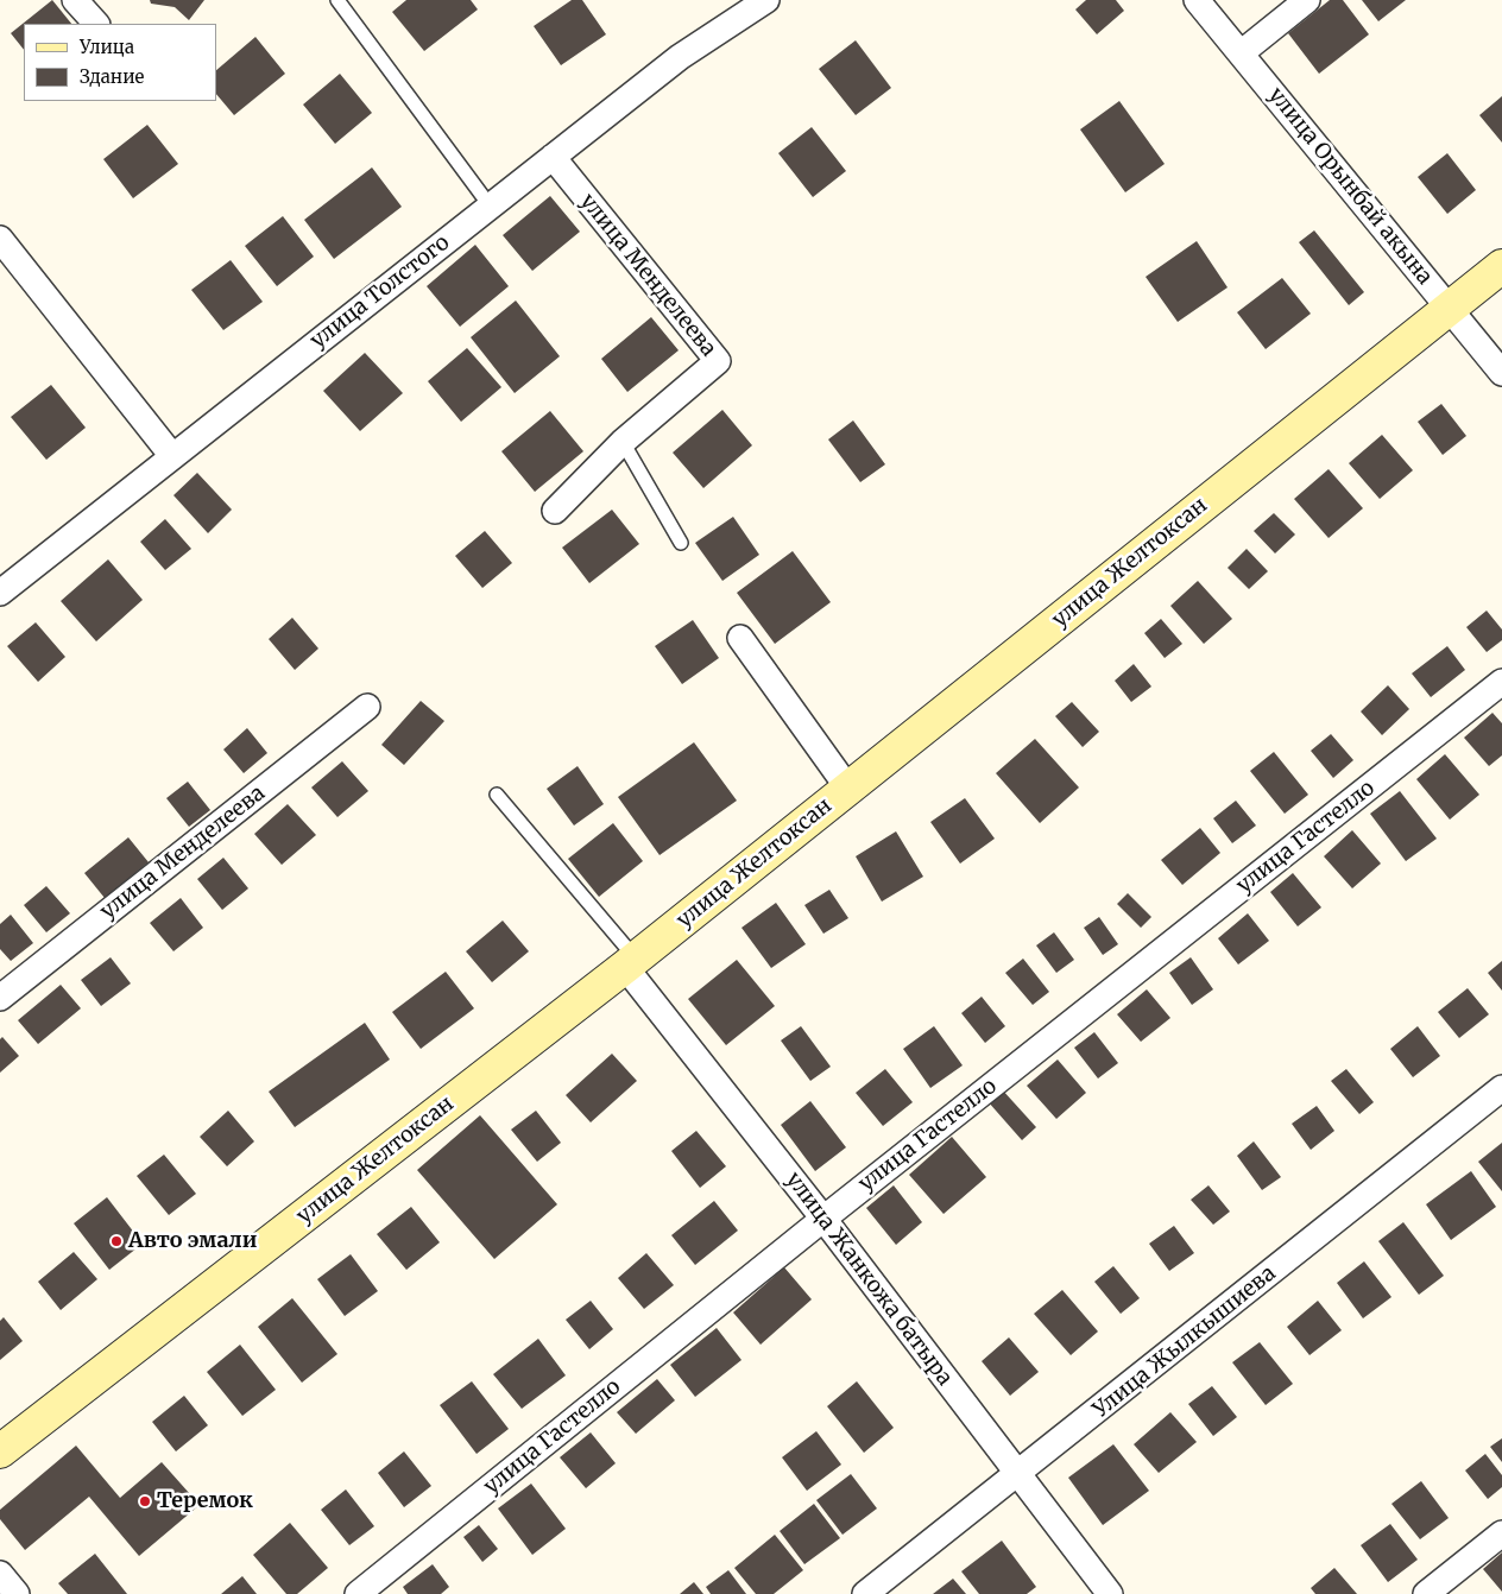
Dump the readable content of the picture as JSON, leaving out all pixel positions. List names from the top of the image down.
{
  "streets": {
    "main road": ["улица Желтоксан"],
    "street": [
      "улица Орынбай акына",
      "улица Менделеева",
      "улица Толстого",
      "улица Гастелло",
      "улица Жанкожа батыра",
      "Улица Жылкышиева"
    ]
  },
  "crossings": [
    ["улица Орынбай акына", "улица Желтоксан"],
    ["улица Менделеева", "улица Толстого"],
    ["улица Желтоксан", "улица Жанкожа батыра"],
    ["улица Гастелло", "улица Жанкожа батыра"],
    ["улица Жанкожа батыра", "Улица Жылкышиева"]
  ],
  "places": ["Авто эмали", "Теремок"],
  "legend": ["Улица", "Здание"]
}
